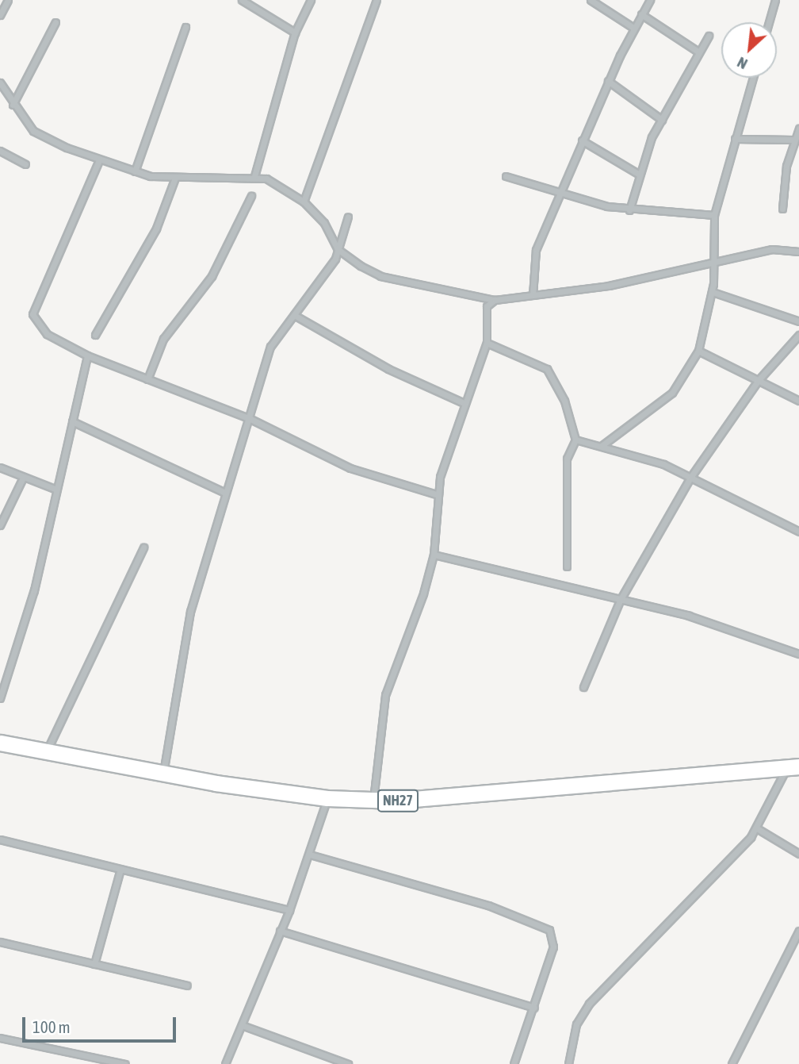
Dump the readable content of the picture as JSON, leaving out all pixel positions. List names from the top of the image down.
{
  "streets": {
    "highway": ["NH27"]
  },
  "scale_bar": "100 m",
  "north": "bottom left"
}
